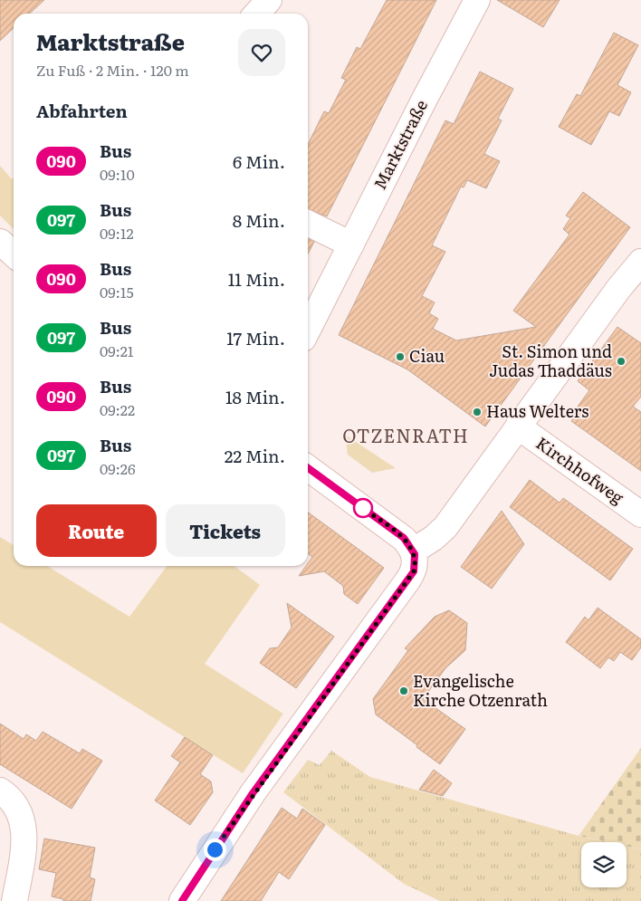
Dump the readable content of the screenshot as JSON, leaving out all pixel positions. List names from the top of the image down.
{
  "streets": {
    "street": ["Marktstraße", "Kirchhofweg"]
  },
  "districts": ["OTZENRATH"],
  "places": [
    "Ciau",
    "St. Simon und Judas Thaddäus",
    "Haus Welters",
    "Evangelische Kirche Otzenrath"
  ],
  "lines": ["bus line 090"],
  "page": {
    "heading": [
      ["Marktstraße", "Zu Fuß · 2 Min. · 120 m"],
      "Abfahrten"
    ],
    "list": [
      {
        "mark": "090",
        "name": "Bus",
        "note": "09:10",
        "value": "6 Min."
      },
      {
        "mark": "097",
        "name": "Bus",
        "note": "09:12",
        "value": "8 Min."
      },
      {
        "mark": "090",
        "name": "Bus",
        "note": "09:15",
        "value": "11 Min."
      },
      {
        "mark": "097",
        "name": "Bus",
        "note": "09:21",
        "value": "17 Min."
      },
      {
        "mark": "090",
        "name": "Bus",
        "note": "09:22",
        "value": "18 Min."
      },
      {
        "mark": "097",
        "name": "Bus",
        "note": "09:26",
        "value": "22 Min."
      }
    ],
    "buttons": ["Route", "Tickets"]
  }
}
